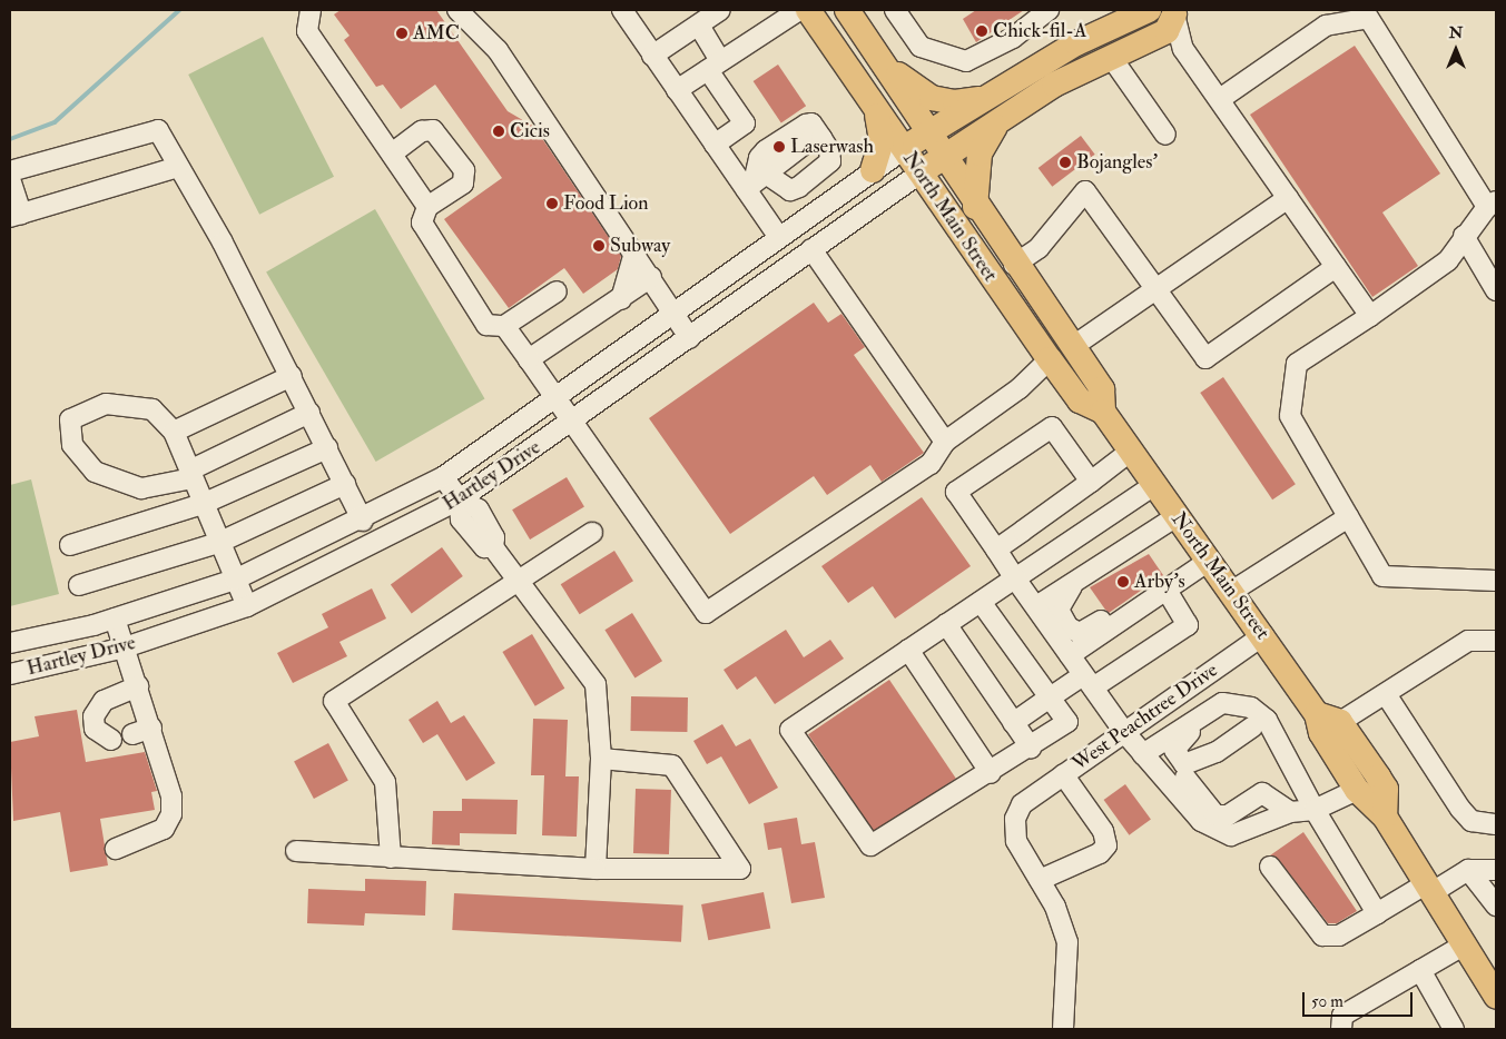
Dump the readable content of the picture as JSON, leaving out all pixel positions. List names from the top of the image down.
{
  "streets": {
    "main road": ["North Main Street"],
    "street": ["Hartley Drive", "West Peachtree Drive"]
  },
  "crossings": [
    ["North Main Street", "Hartley Drive"],
    ["North Main Street", "West Peachtree Drive"]
  ],
  "places": [
    "Chick-fil-A",
    "AMC",
    "Cicis",
    "Laserwash",
    "Bojangles'",
    "Food Lion",
    "Subway",
    "Arby's"
  ],
  "scale_bar": "50 m",
  "north": "top"
}
